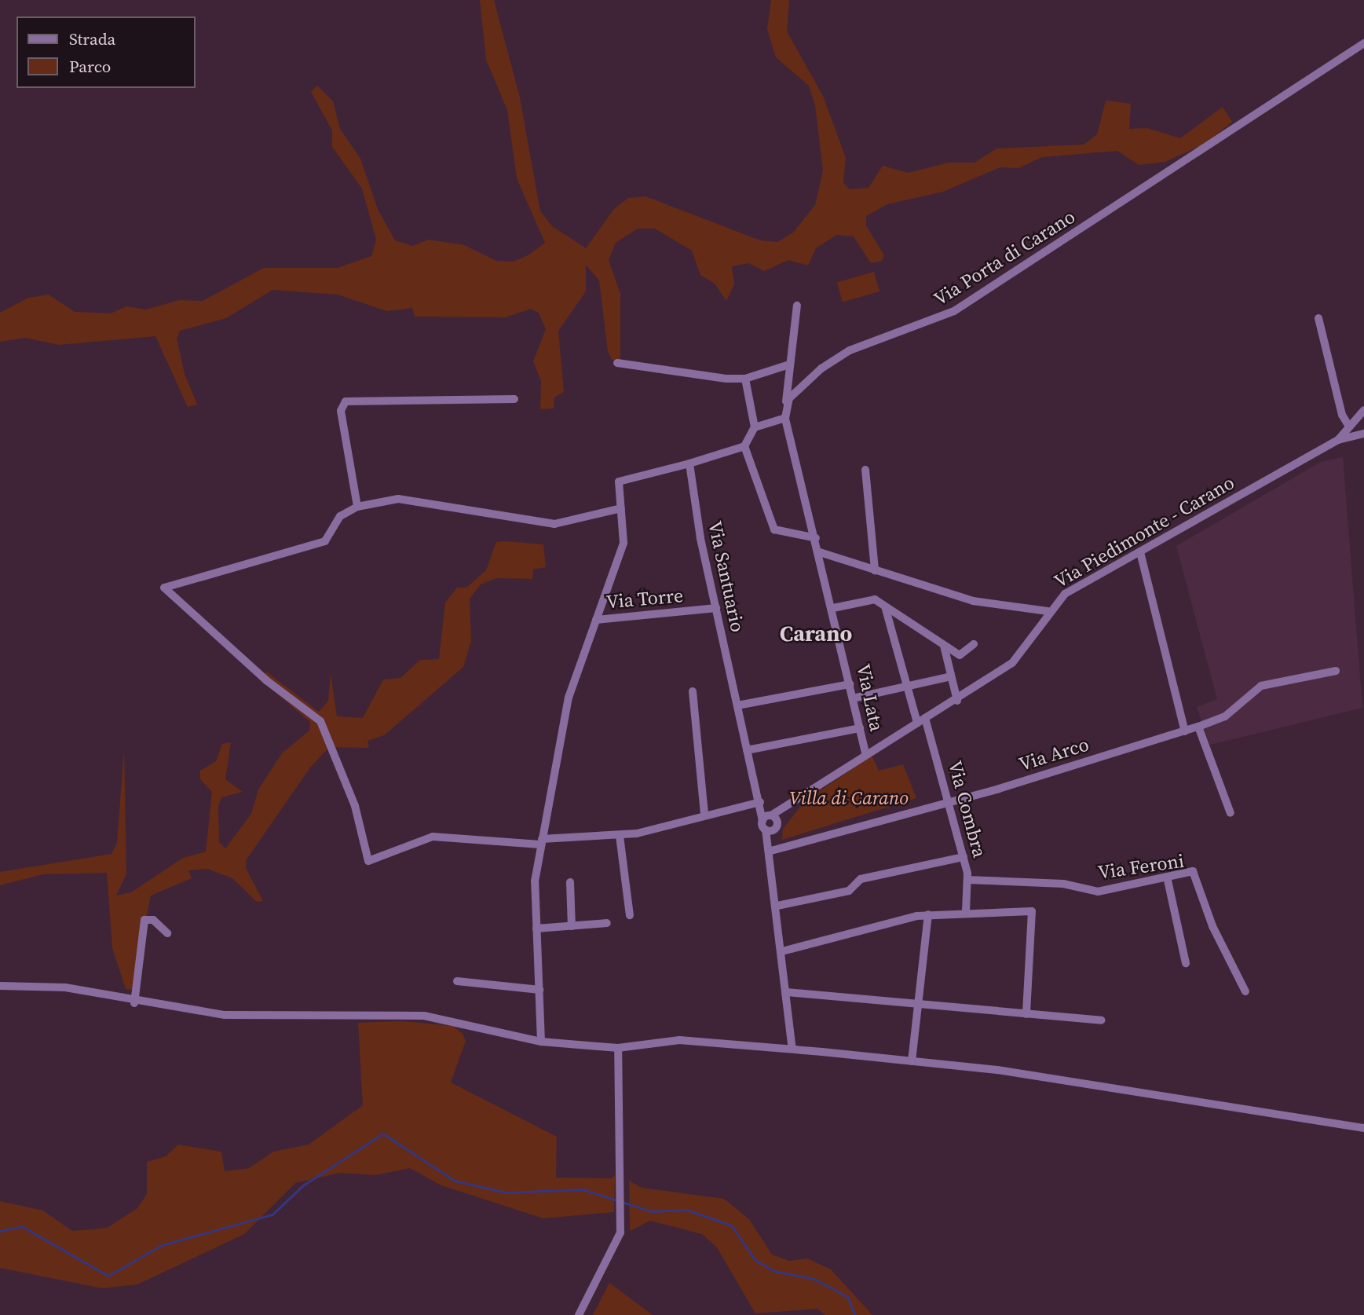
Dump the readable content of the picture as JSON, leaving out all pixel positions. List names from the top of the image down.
{
  "streets": {
    "street": [
      "Via Porta di Carano",
      "Via Piedimonte - Carano",
      "Via Santuario",
      "Via Torre",
      "Via Lata",
      "Via Arco",
      "Via Combra",
      "Via Feroni"
    ]
  },
  "crossings": [
    ["Via Piedimonte - Carano", "Via Santuario"],
    ["Via Piedimonte - Carano", "Via Lata"],
    ["Via Piedimonte - Carano", "Via Combra"],
    ["Via Santuario", "Via Torre"],
    ["Via Arco", "Via Combra"],
    ["Via Combra", "Via Feroni"]
  ],
  "districts": ["Carano"],
  "parks": ["Villa di Carano"],
  "legend": ["Strada", "Parco"]
}
